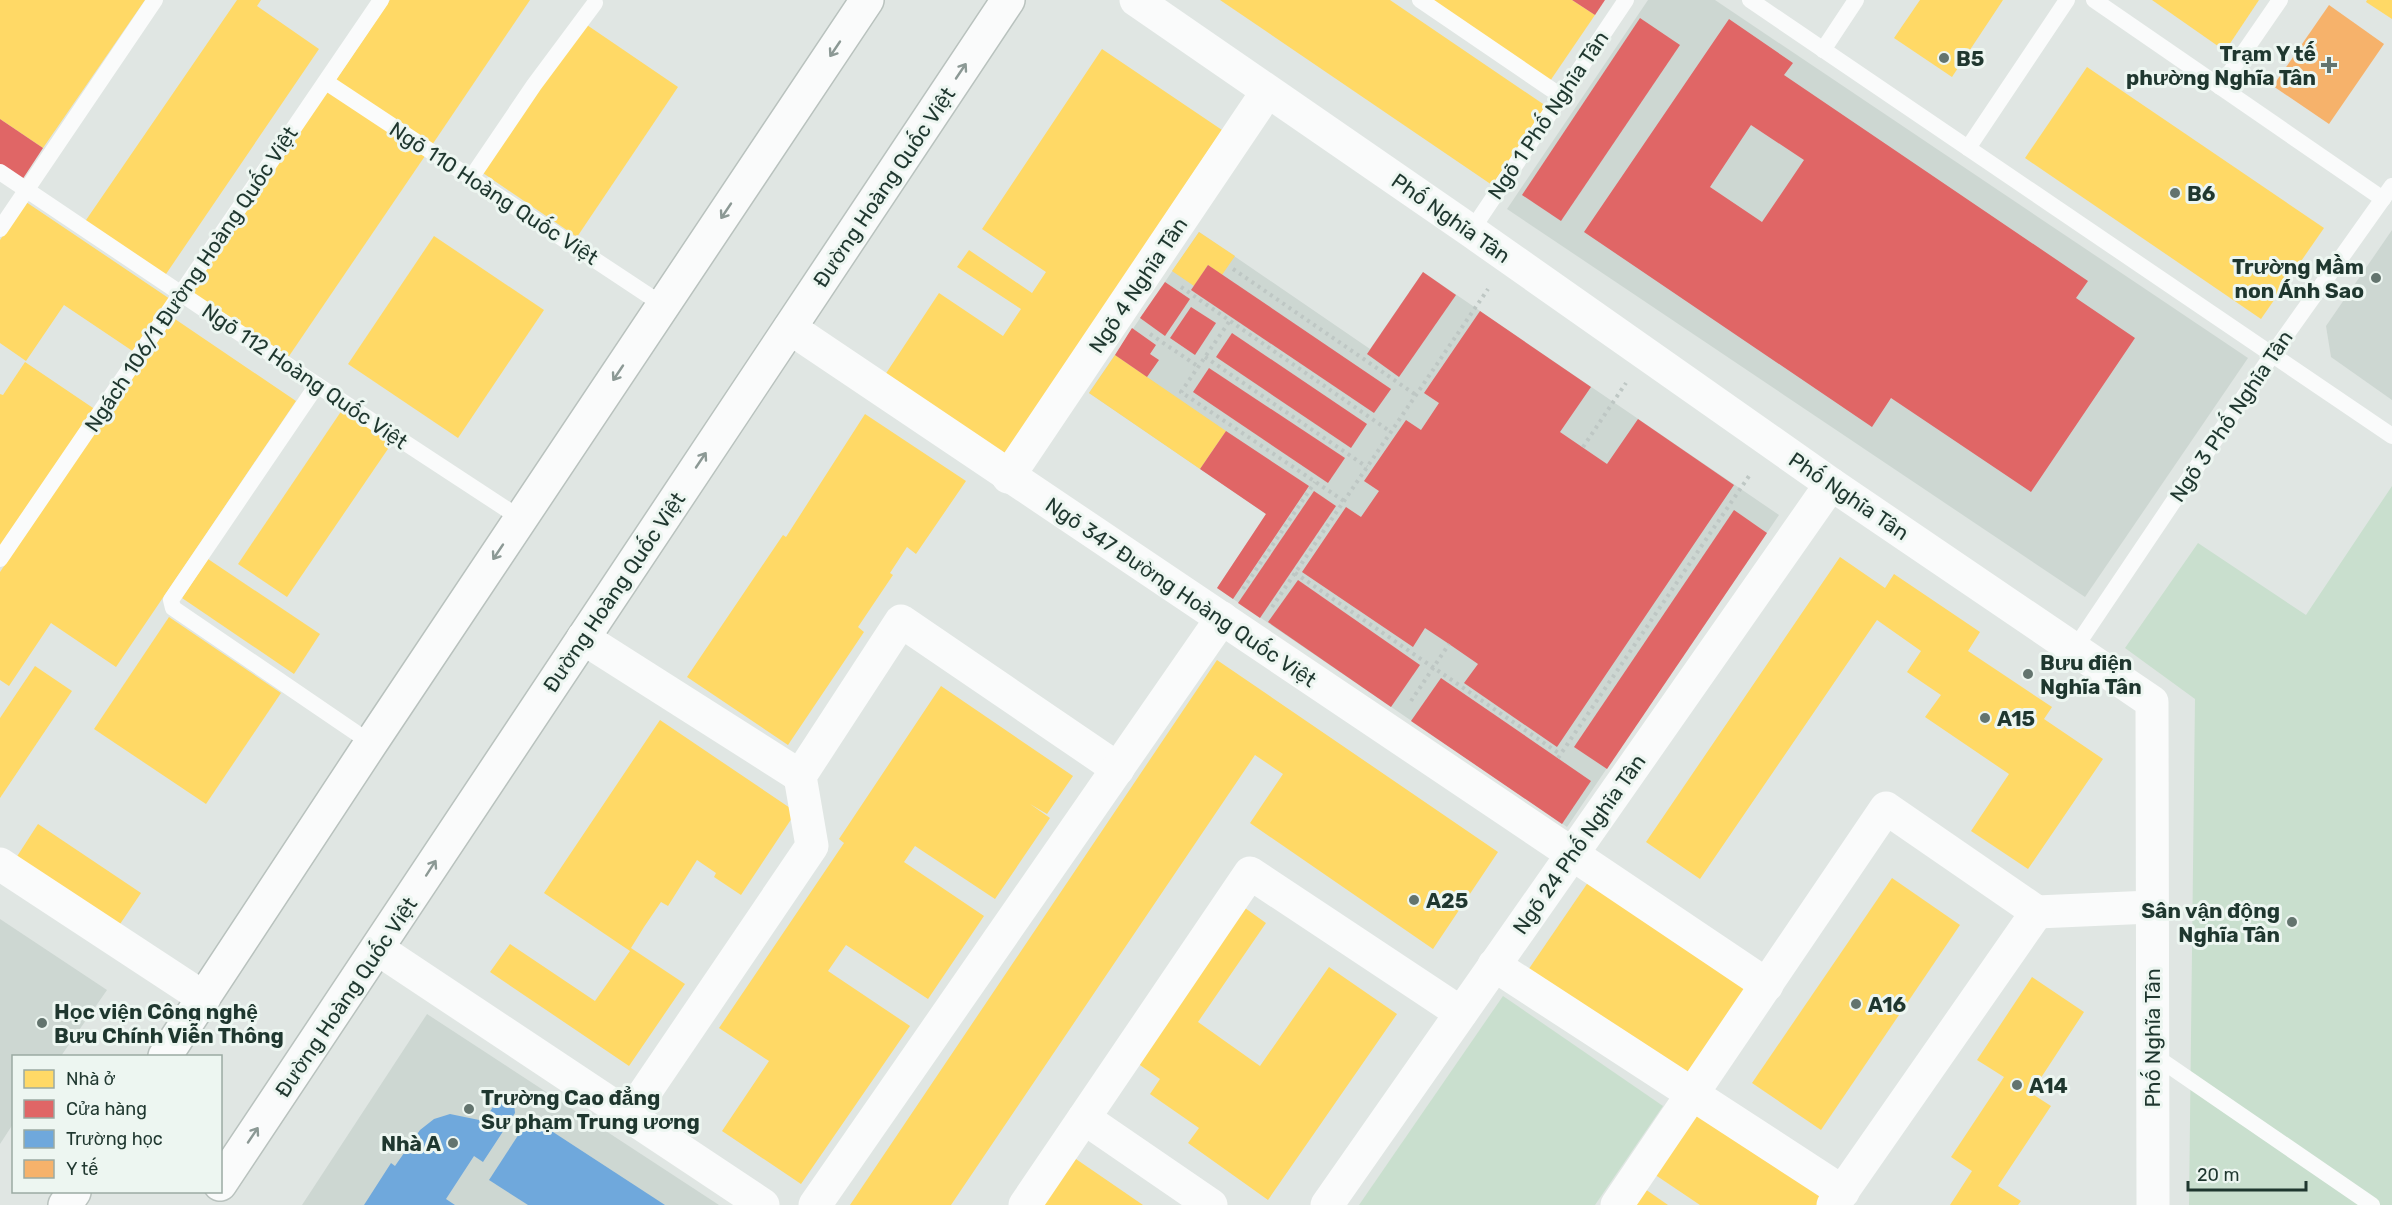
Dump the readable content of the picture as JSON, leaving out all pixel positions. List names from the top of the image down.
{
  "streets": {
    "street": [
      "Đường Hoàng Quốc Việt",
      "Phố Nghĩa Tân",
      "Ngõ 4 Nghĩa Tân",
      "Ngõ 347 Đường Hoàng Quốc Việt",
      "Ngõ 24 Phố Nghĩa Tân"
    ],
    "lane": [
      "Ngõ 1 Phố Nghĩa Tân",
      "Ngõ 110 Hoàng Quốc Việt",
      "Ngách 106/1 Đường Hoàng Quốc Việt",
      "Ngõ 112 Hoàng Quốc Việt",
      "Ngõ 3 Phố Nghĩa Tân"
    ]
  },
  "crossings": [
    ["Ngõ 1 Phố Nghĩa Tân", "Phố Nghĩa Tân"],
    ["Đường Hoàng Quốc Việt", "Ngõ 347 Đường Hoàng Quốc Việt"],
    ["Ngõ 110 Hoàng Quốc Việt", "Ngách 106/1 Đường Hoàng Quốc Việt"],
    ["Phố Nghĩa Tân", "Ngõ 4 Nghĩa Tân"],
    ["Phố Nghĩa Tân", "Ngõ 3 Phố Nghĩa Tân"],
    ["Phố Nghĩa Tân", "Ngõ 24 Phố Nghĩa Tân"],
    ["Ngách 106/1 Đường Hoàng Quốc Việt", "Ngõ 112 Hoàng Quốc Việt"],
    ["Ngõ 4 Nghĩa Tân", "Ngõ 347 Đường Hoàng Quốc Việt"],
    ["Ngõ 347 Đường Hoàng Quốc Việt", "Ngõ 24 Phố Nghĩa Tân"]
  ],
  "places": {
    "other": [
      "B5",
      "B6",
      "Trường Mầm non Ánh Sao",
      "Bưu điện Nghĩa Tân",
      "A15",
      "A25",
      "Sân vận động Nghĩa Tân",
      "A16",
      "Học viện Công nghệ Bưu Chính Viễn Thông",
      "A14",
      "Trường Cao đẳng Sư phạm Trung ương",
      "Nhà A"
    ],
    "health": ["Trạm Y tế phường Nghĩa Tân"]
  },
  "legend": [
    "Nhà ở",
    "Cửa hàng",
    "Trường học",
    "Y tế"
  ],
  "scale_bar": "20 m"
}
